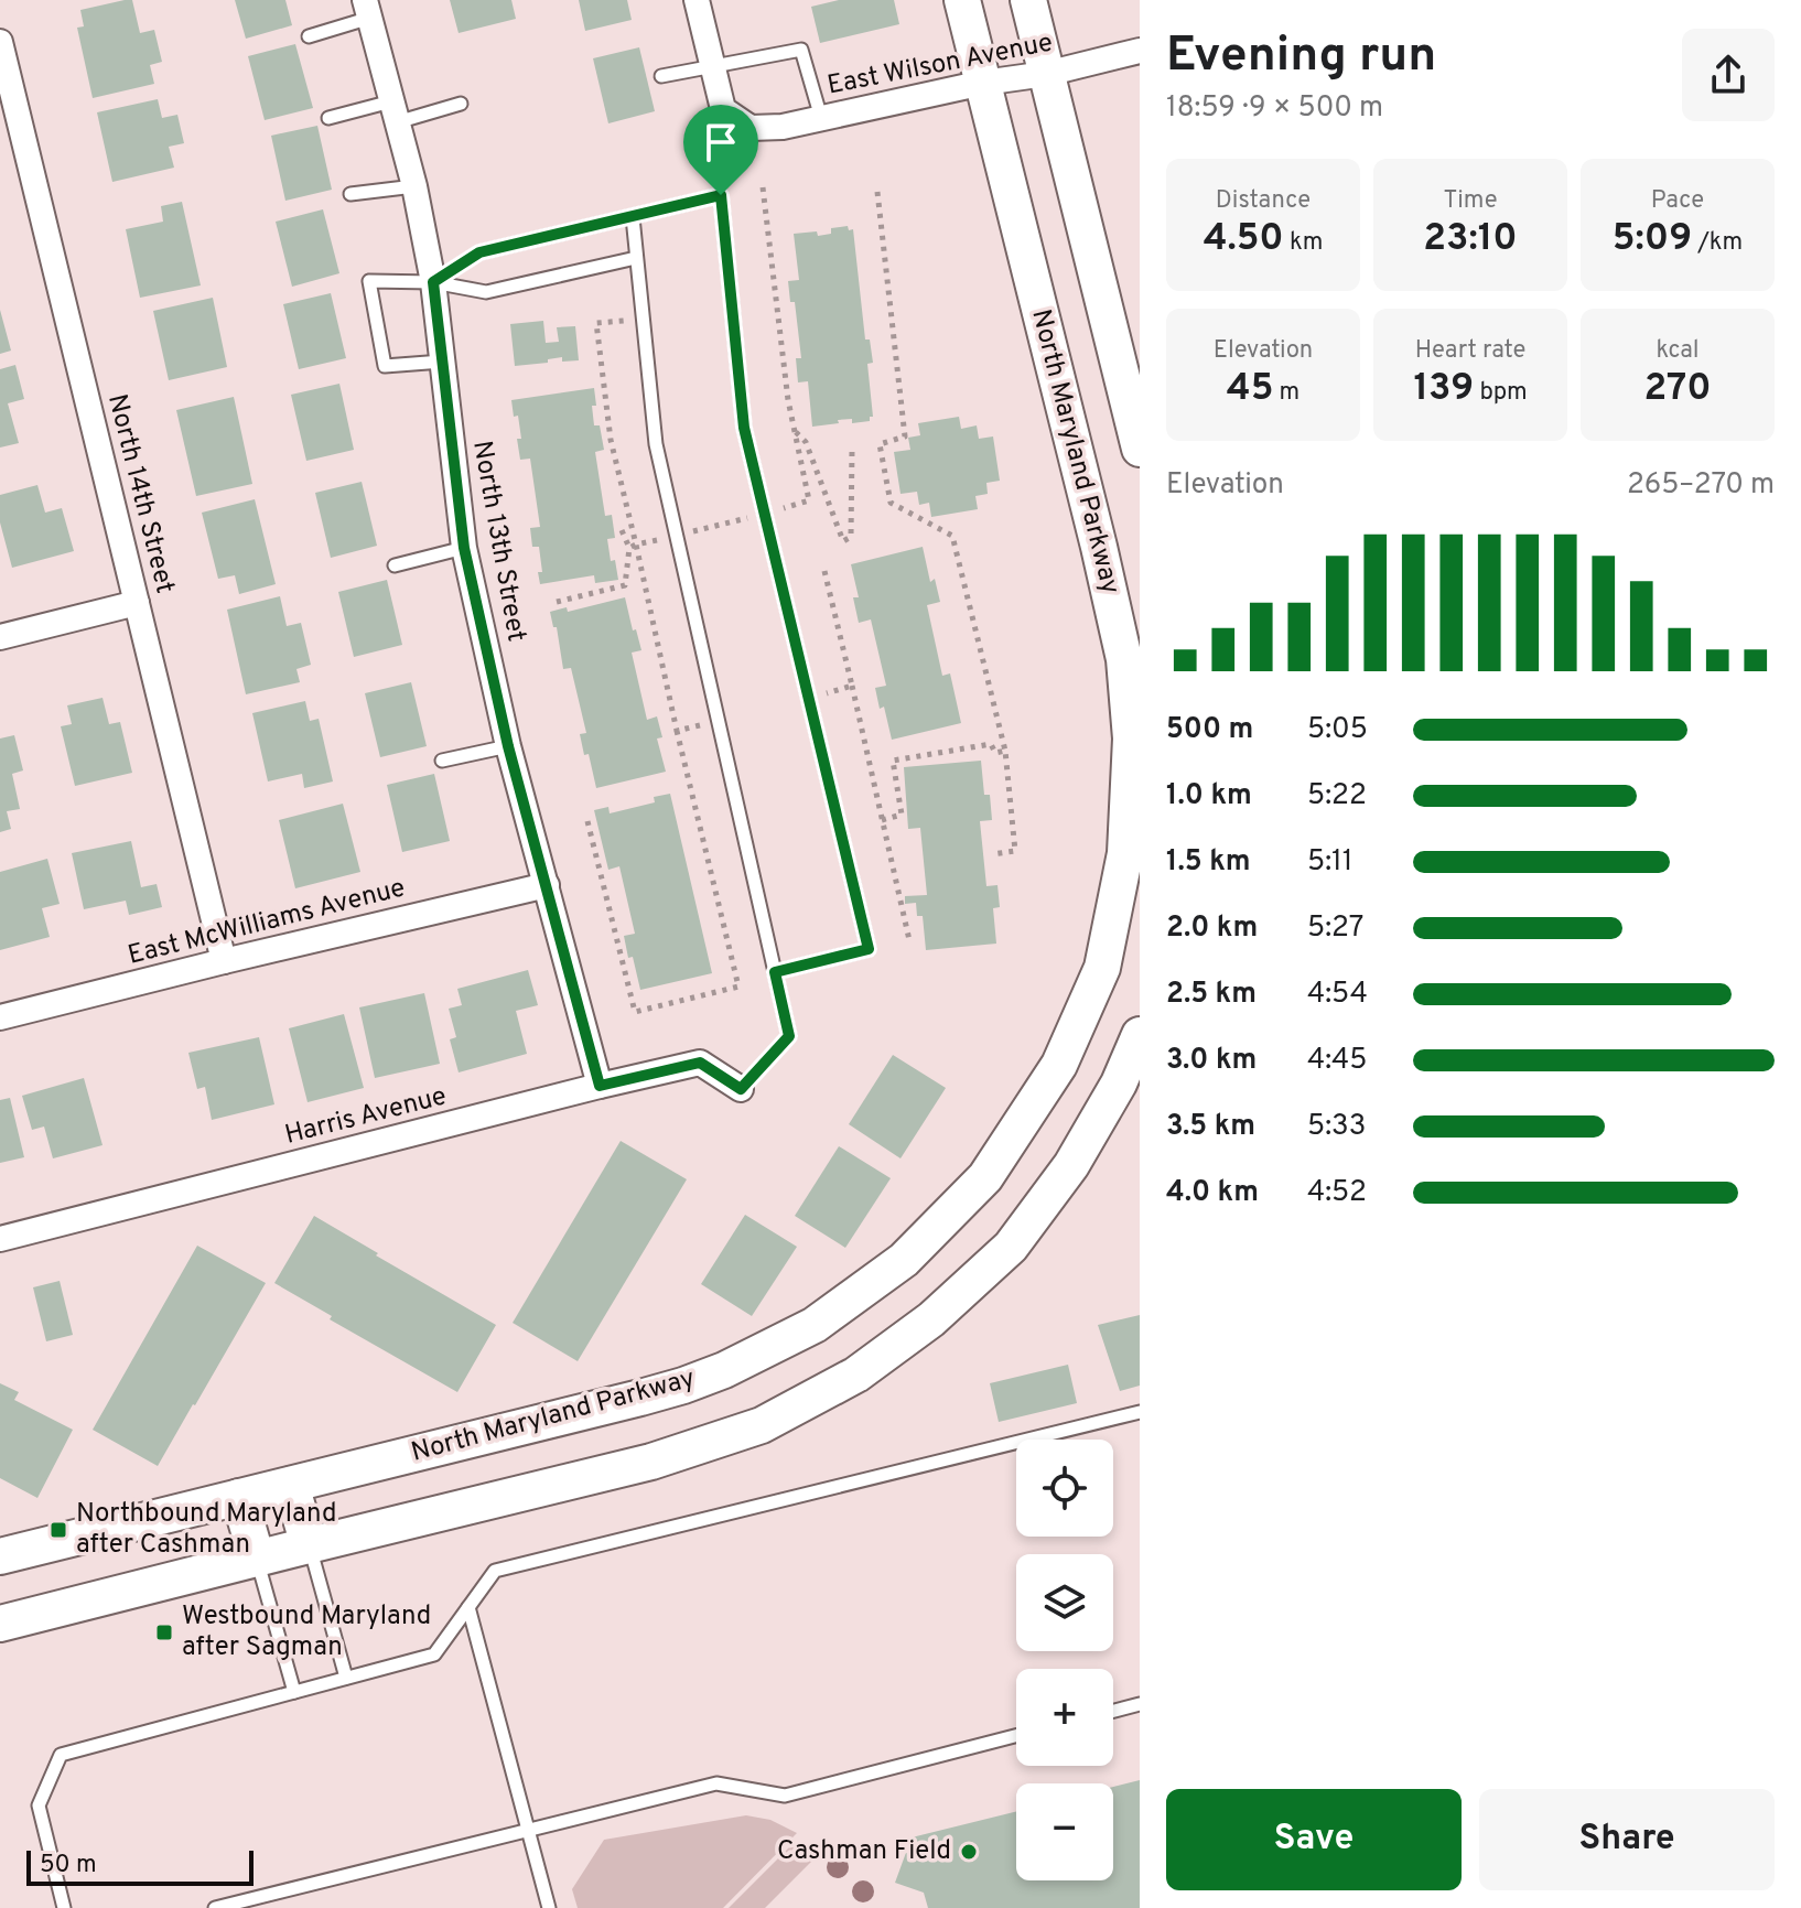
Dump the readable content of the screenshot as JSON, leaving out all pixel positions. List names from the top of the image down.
{
  "streets": {
    "main road": ["North Maryland Parkway"],
    "street": [
      "East Wilson Avenue",
      "North 14th Street",
      "North 13th Street",
      "East McWilliams Avenue",
      "Harris Avenue"
    ]
  },
  "crossings": [
    ["East Wilson Avenue", "North Maryland Parkway"],
    ["North 14th Street", "East McWilliams Avenue"],
    ["North 13th Street", "East McWilliams Avenue"],
    ["North 13th Street", "Harris Avenue"]
  ],
  "places": {
    "transit": ["Northbound Maryland after Cashman", "Westbound Maryland after Sagman"],
    "other": ["Cashman Field"]
  },
  "scale_bar": "50 m",
  "page": {
    "heading": ["Evening run", "18:59 · 9 × 500 m"],
    "stats": [
      ["Distance", "4.50 km"],
      ["Time", "23:10"],
      ["Pace", "5:09 /km"],
      ["Elevation", "45 m"],
      ["Heart rate", "139 bpm"],
      ["kcal", "270"]
    ],
    "chart": ["Elevation", "265–270 m"],
    "list": [
      {
        "name": "500 m",
        "note": "5:05"
      },
      {
        "name": "1.0 km",
        "note": "5:22"
      },
      {
        "name": "1.5 km",
        "note": "5:11"
      },
      {
        "name": "2.0 km",
        "note": "5:27"
      },
      {
        "name": "2.5 km",
        "note": "4:54"
      },
      {
        "name": "3.0 km",
        "note": "4:45"
      },
      {
        "name": "3.5 km",
        "note": "5:33"
      },
      {
        "name": "4.0 km",
        "note": "4:52"
      }
    ],
    "map_buttons": ["+", "−"],
    "buttons": ["Save", "Share"],
    "scale": "50 m"
  }
}
